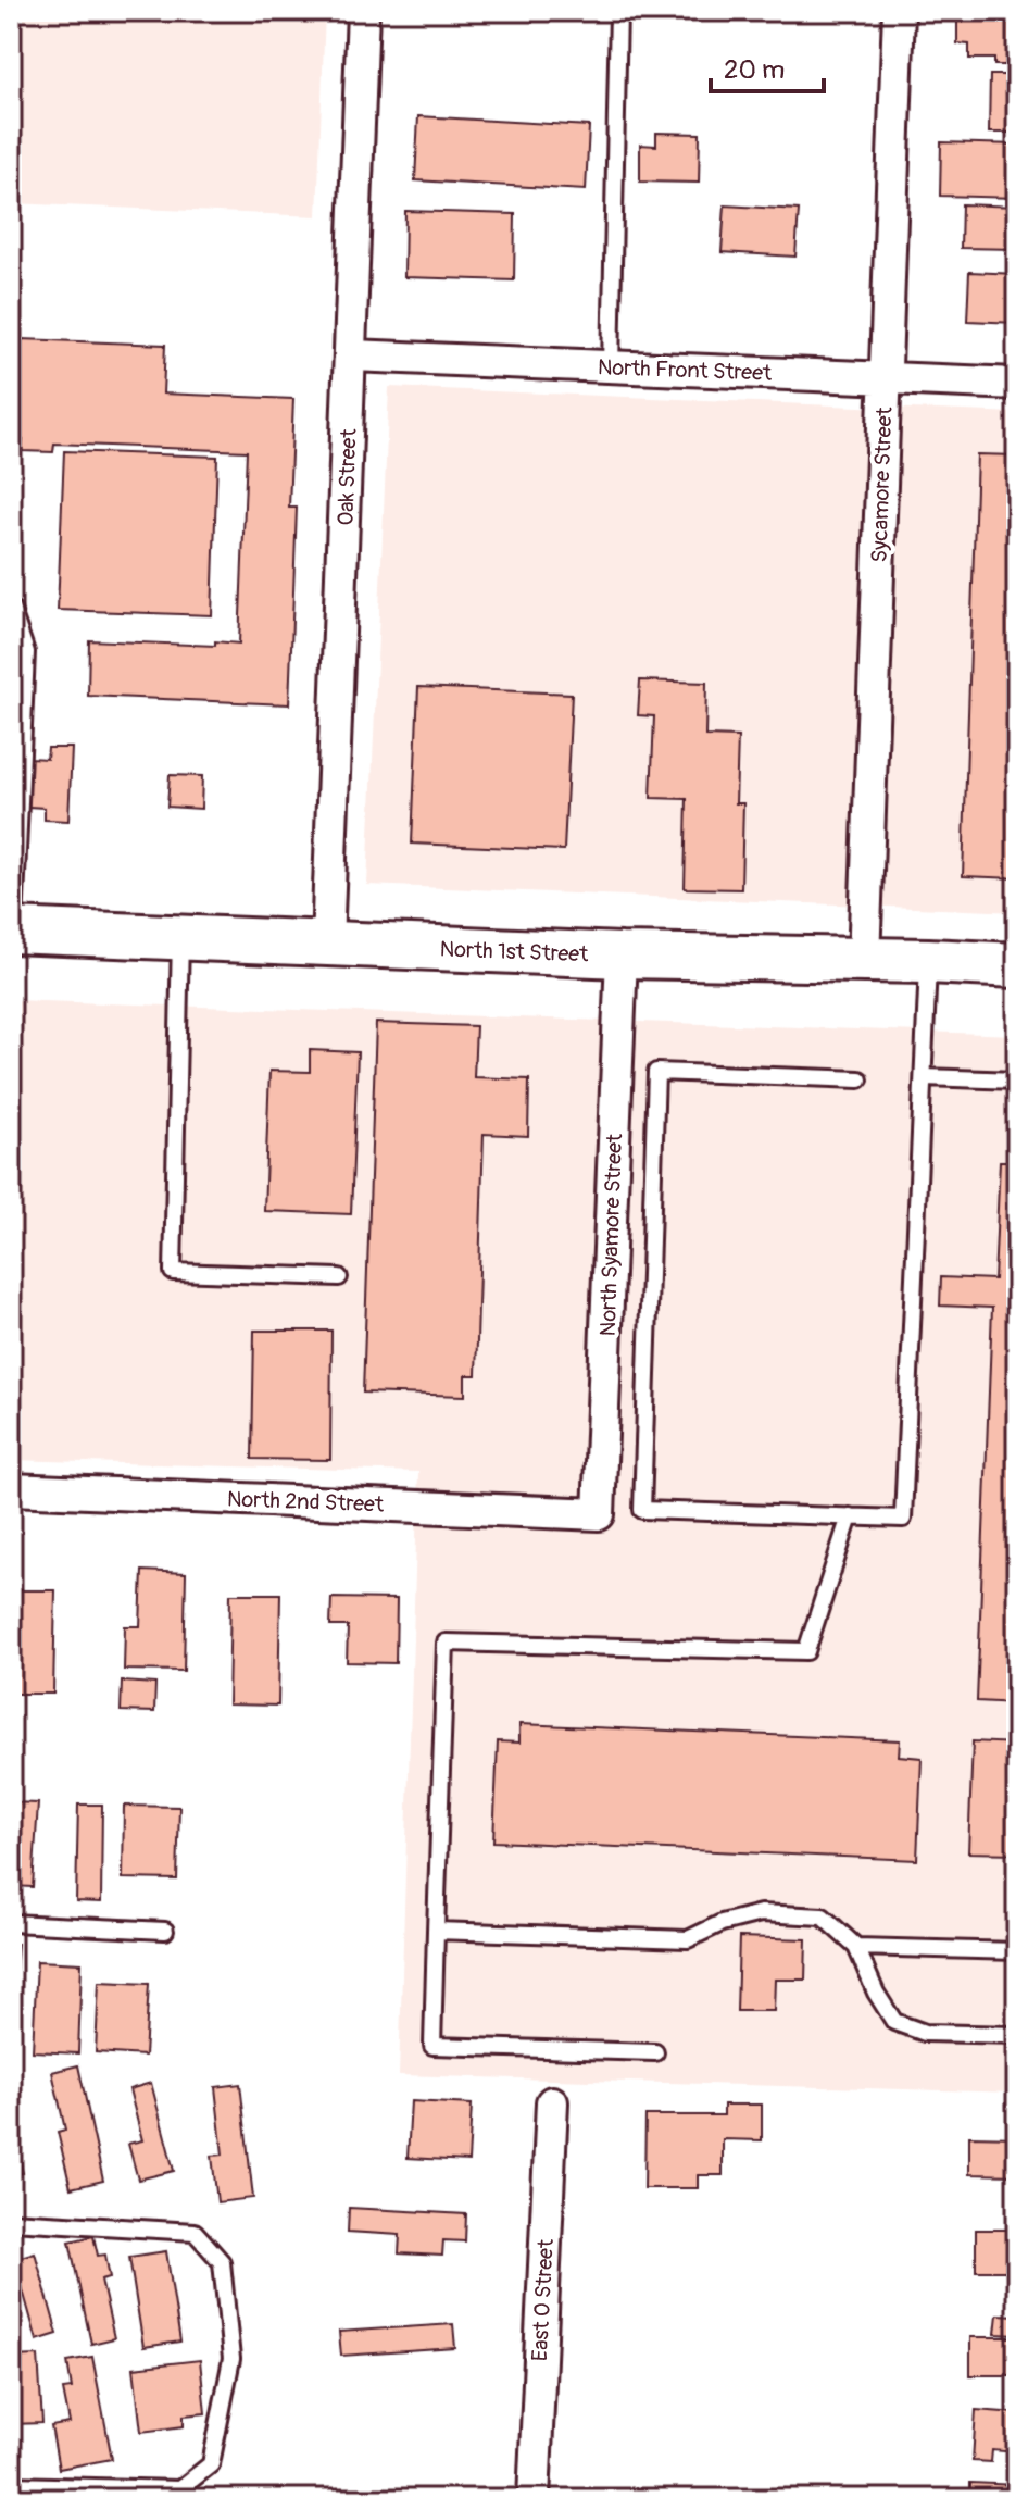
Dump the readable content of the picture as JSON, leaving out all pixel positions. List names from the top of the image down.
{
  "streets": {
    "main road": ["North 1st Street"],
    "street": [
      "North Front Street",
      "Oak Street",
      "Sycamore Street",
      "North Syamore Street",
      "North 2nd Street",
      "East O Street"
    ]
  },
  "crossings": [
    ["North Front Street", "Oak Street"],
    ["North Front Street", "Sycamore Street"],
    ["Oak Street", "North 1st Street"],
    ["Sycamore Street", "North 1st Street"],
    ["North 1st Street", "North Syamore Street"],
    ["North Syamore Street", "North 2nd Street"]
  ],
  "scale_bar": "20 m"
}
